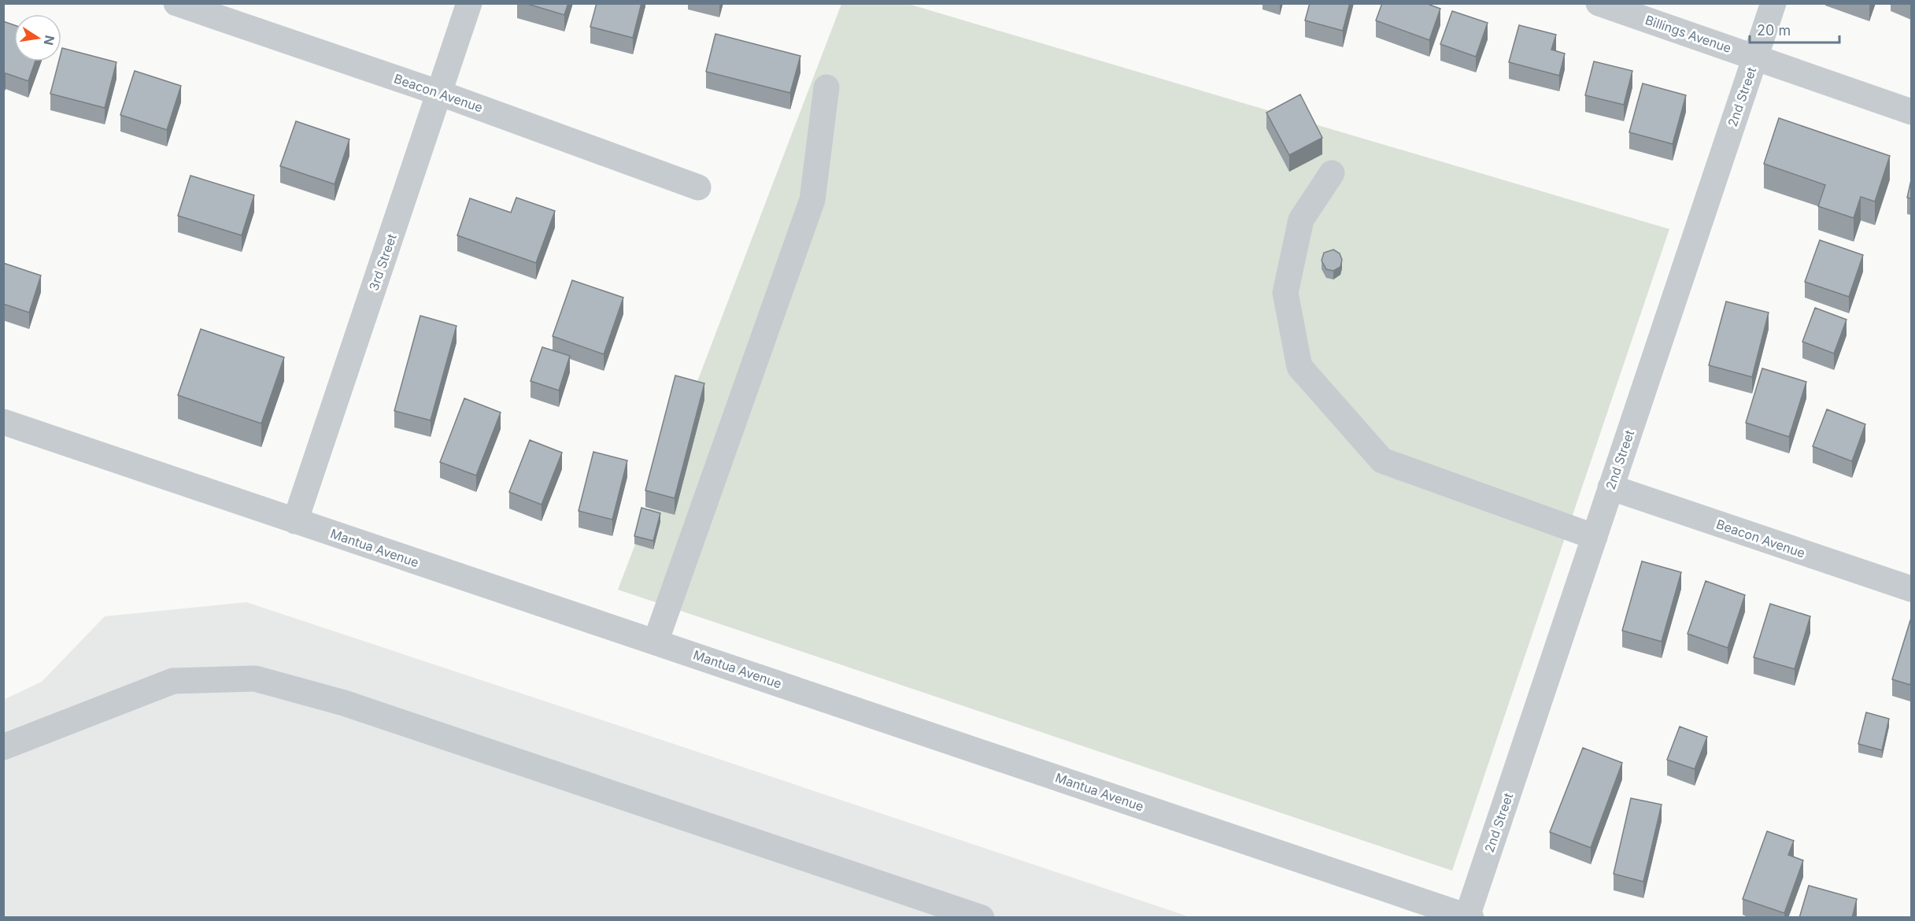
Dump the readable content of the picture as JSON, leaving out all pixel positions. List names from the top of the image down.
{
  "streets": {
    "street": [
      "Billings Avenue",
      "Beacon Avenue",
      "2nd Street",
      "3rd Street",
      "Mantua Avenue"
    ]
  },
  "crossings": [
    ["Billings Avenue", "2nd Street"],
    ["Beacon Avenue", "2nd Street"],
    ["Beacon Avenue", "3rd Street"],
    ["2nd Street", "Mantua Avenue"],
    ["3rd Street", "Mantua Avenue"]
  ],
  "scale_bar": "20 m",
  "north": "right"
}
